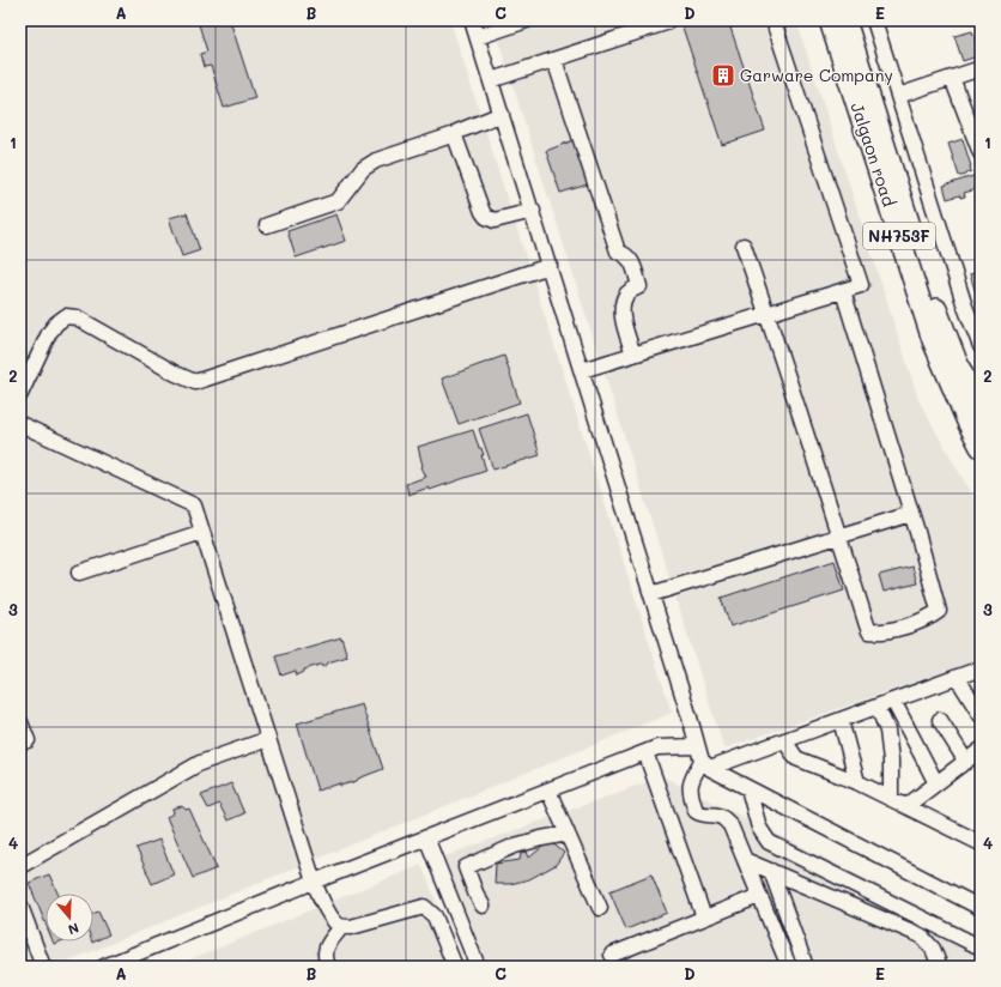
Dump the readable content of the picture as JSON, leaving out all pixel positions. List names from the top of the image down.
{
  "streets": {
    "highway": ["Jalgaon road", "NH753F"]
  },
  "places": {
    "building": ["Garware Company"]
  },
  "north": "bottom",
  "grid": {
    "columns": [
      "A",
      "B",
      "C",
      "D",
      "E"
    ],
    "rows": [
      "1",
      "2",
      "3",
      "4"
    ]
  }
}
